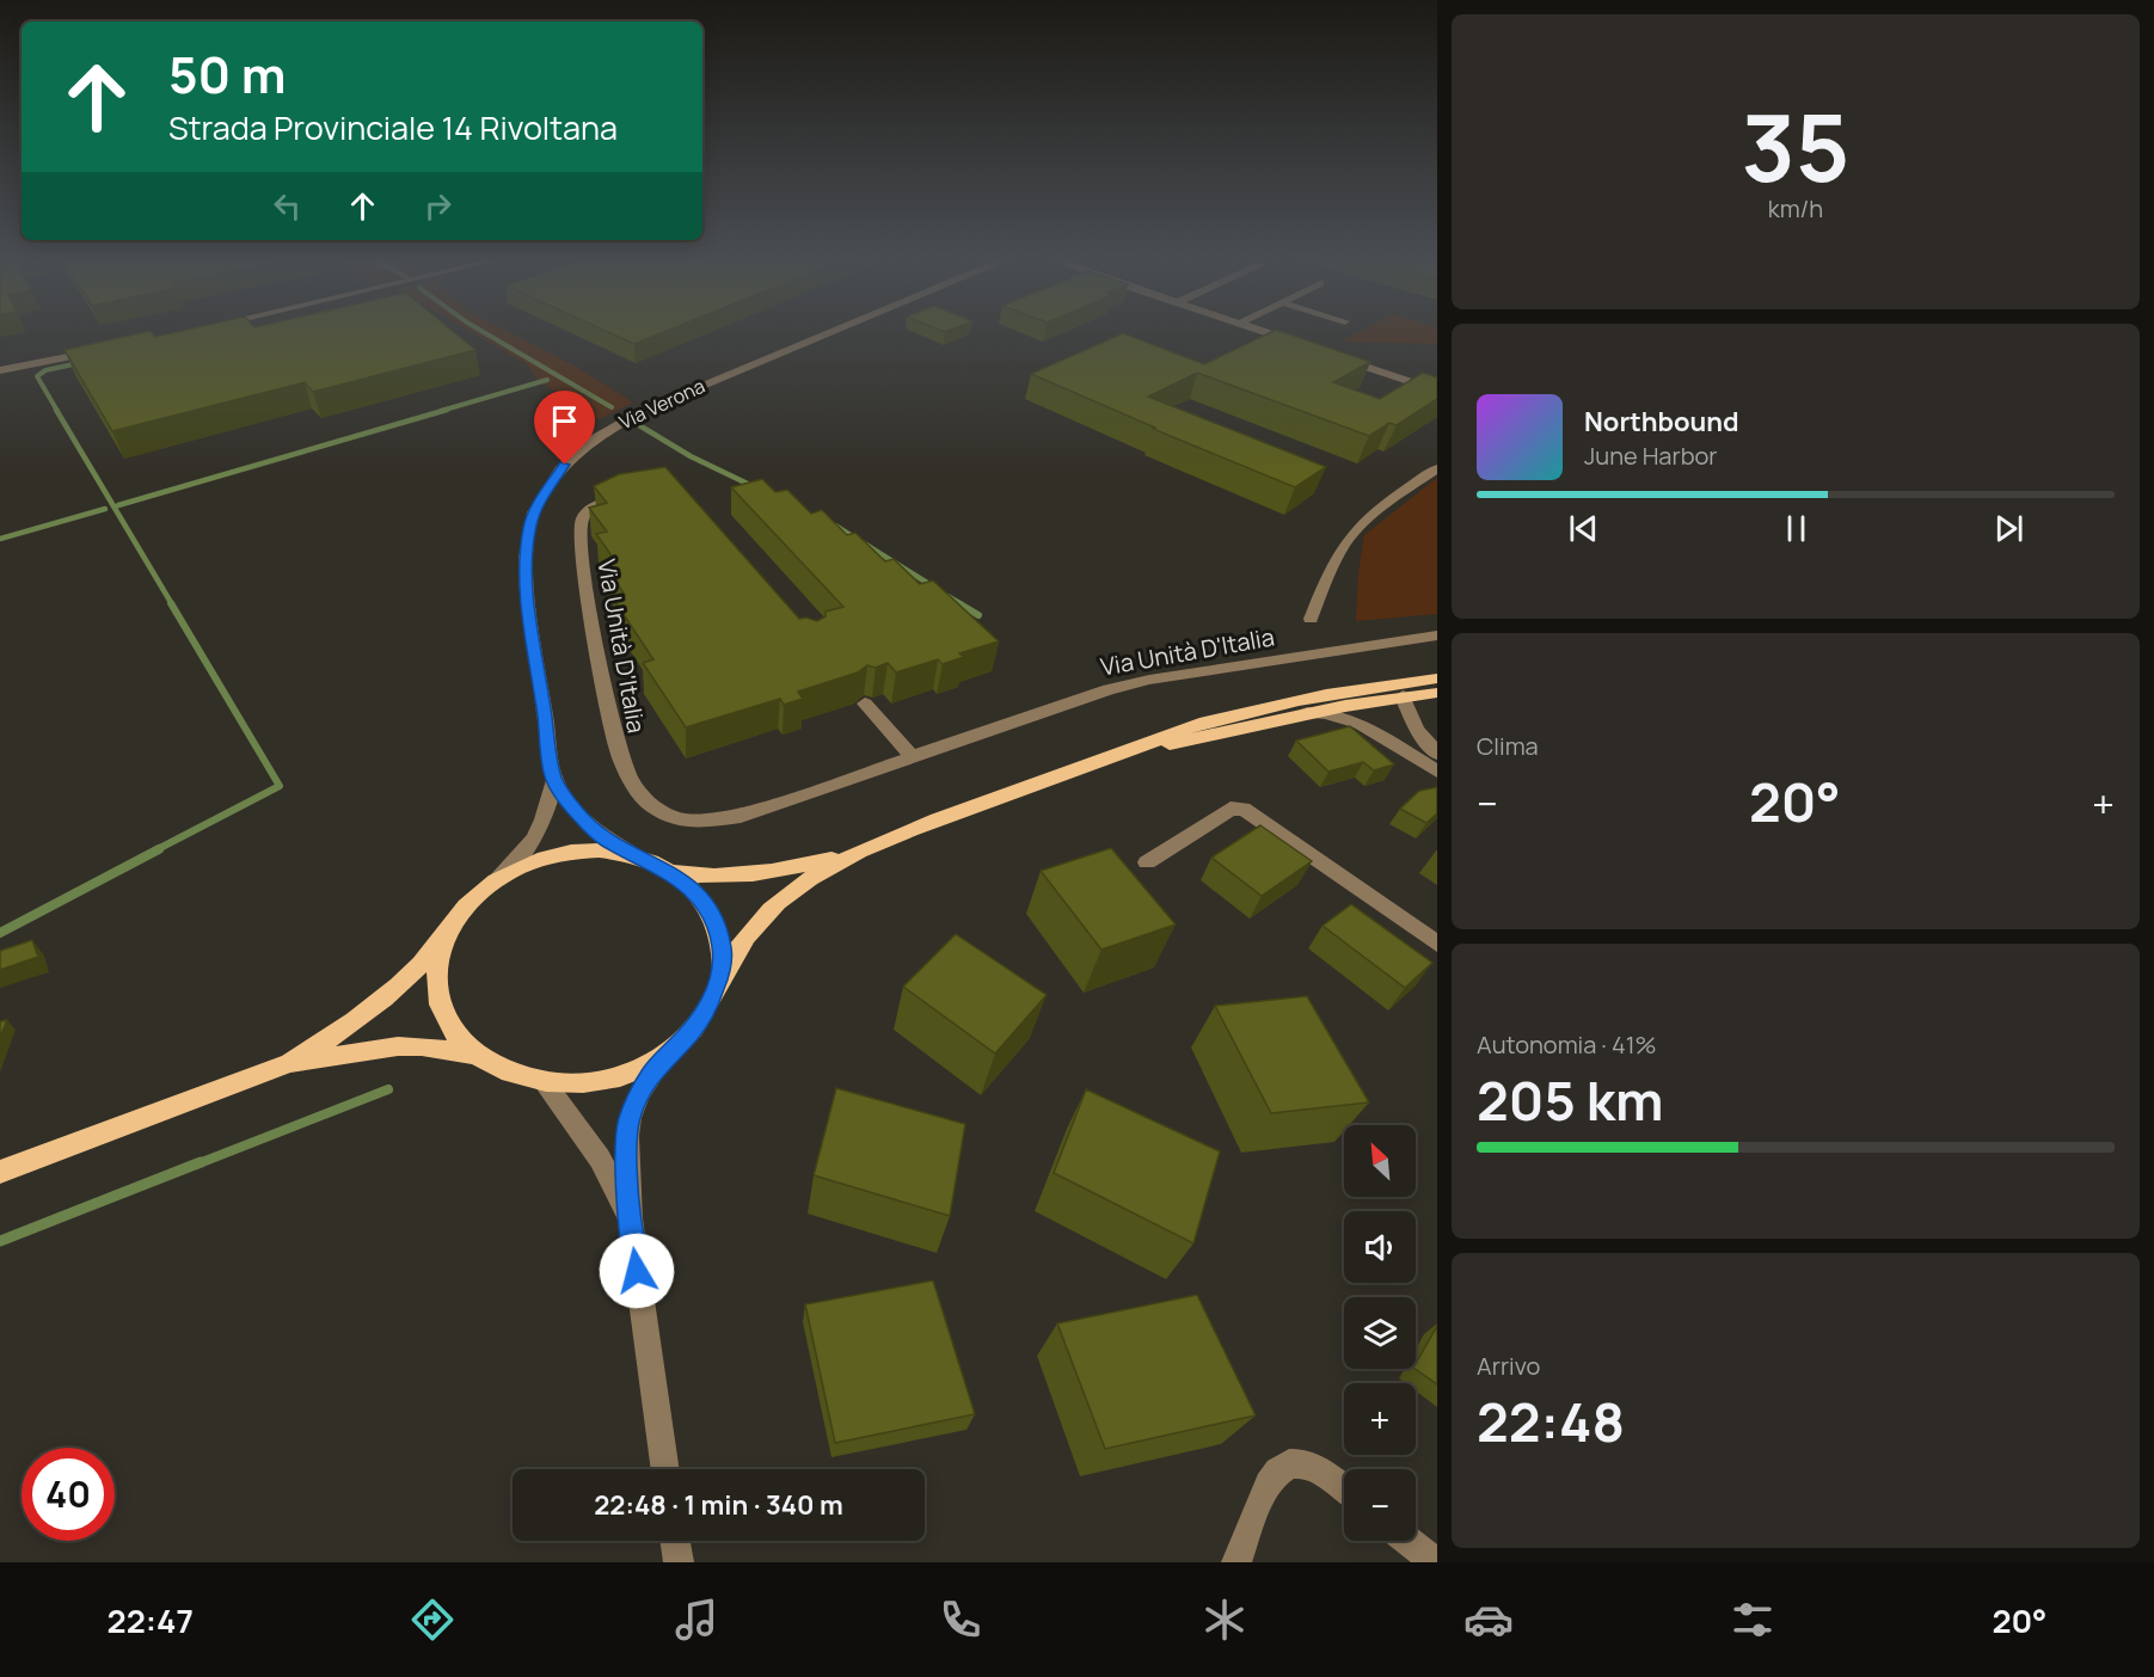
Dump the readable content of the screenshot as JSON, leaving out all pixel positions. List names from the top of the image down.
{
  "streets": {
    "street": ["Via Verona", "Via Unità D'Italia"]
  },
  "north": "top left",
  "page": {
    "tile": [
      ["35", "km/h"],
      "Clima",
      ["Autonomia · 41%", "205 km"],
      ["Arrivo", "22:48"]
    ],
    "turn": ["50 m", "Strada Provinciale 14 Rivoltana"],
    "song": ["Northbound", "June Harbor"],
    "heat": ["−", "20°", "+"],
    "map_buttons": ["+", "−"],
    "limit": "40",
    "trip": "22:48 · 1 min · 340 m",
    "tabs": ["22:47", "20°"]
  }
}
